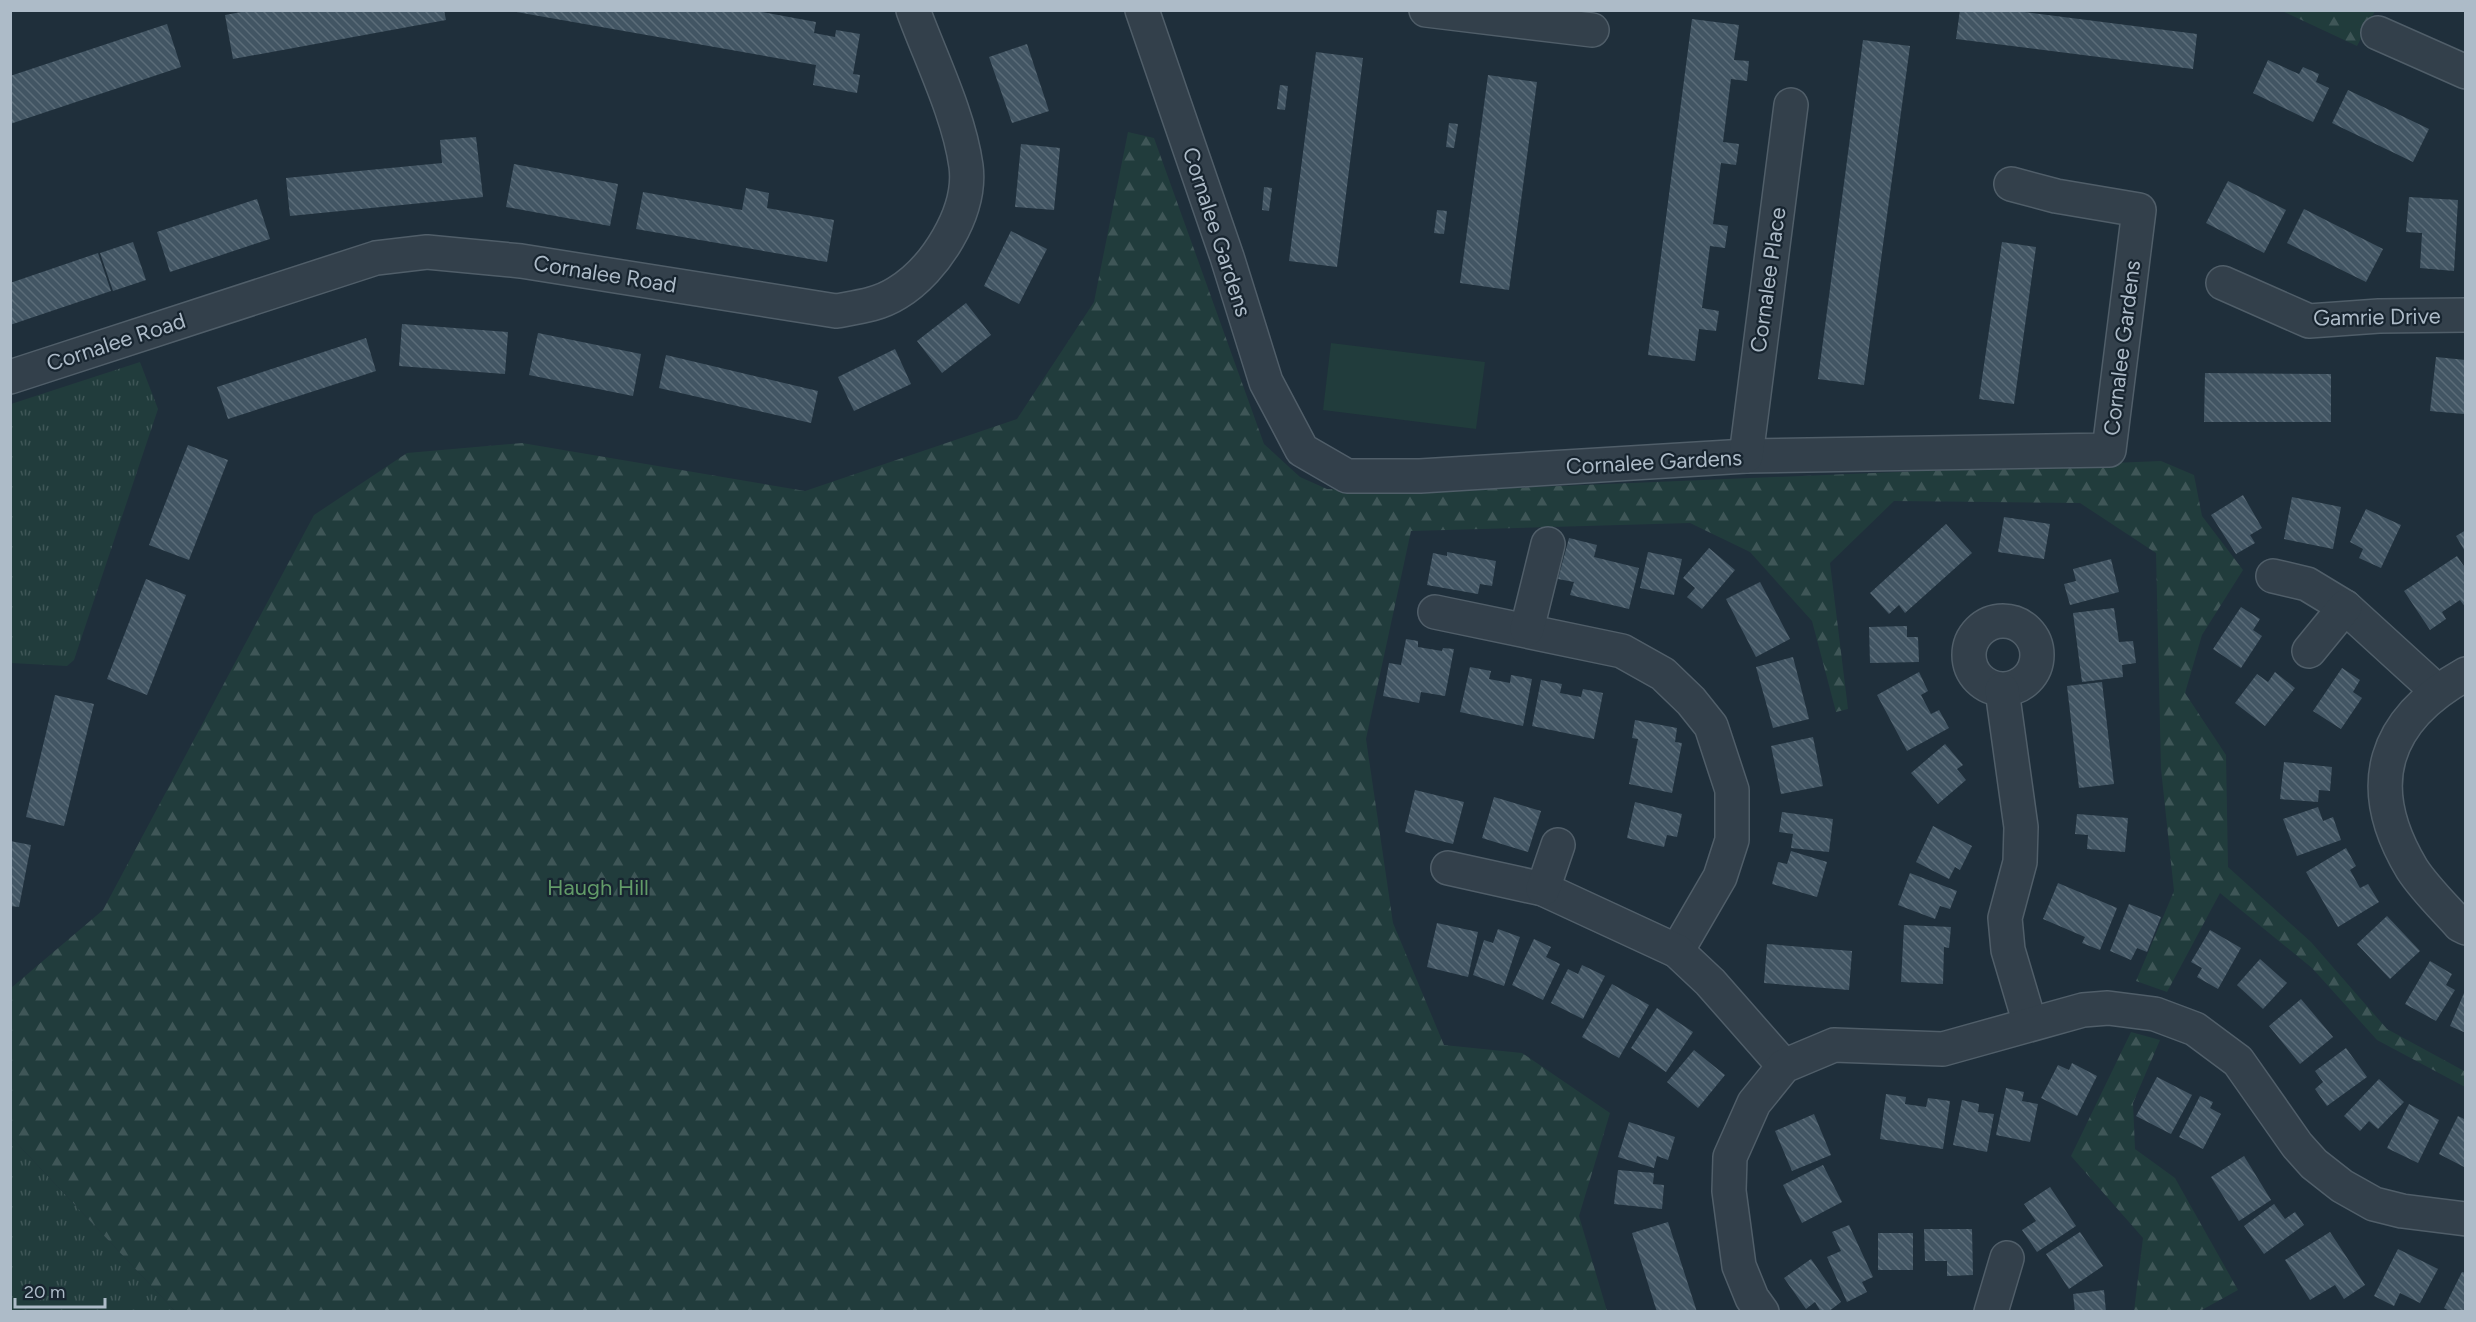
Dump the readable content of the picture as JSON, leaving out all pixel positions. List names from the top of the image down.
{
  "streets": {
    "street": [
      "Cornalee Gardens",
      "Cornalee Road",
      "Cornalee Place",
      "Gamrie Drive"
    ]
  },
  "crossings": [
    ["Cornalee Gardens", "Cornalee Place"]
  ],
  "parks": ["Haugh Hill"],
  "scale_bar": "20 m"
}
